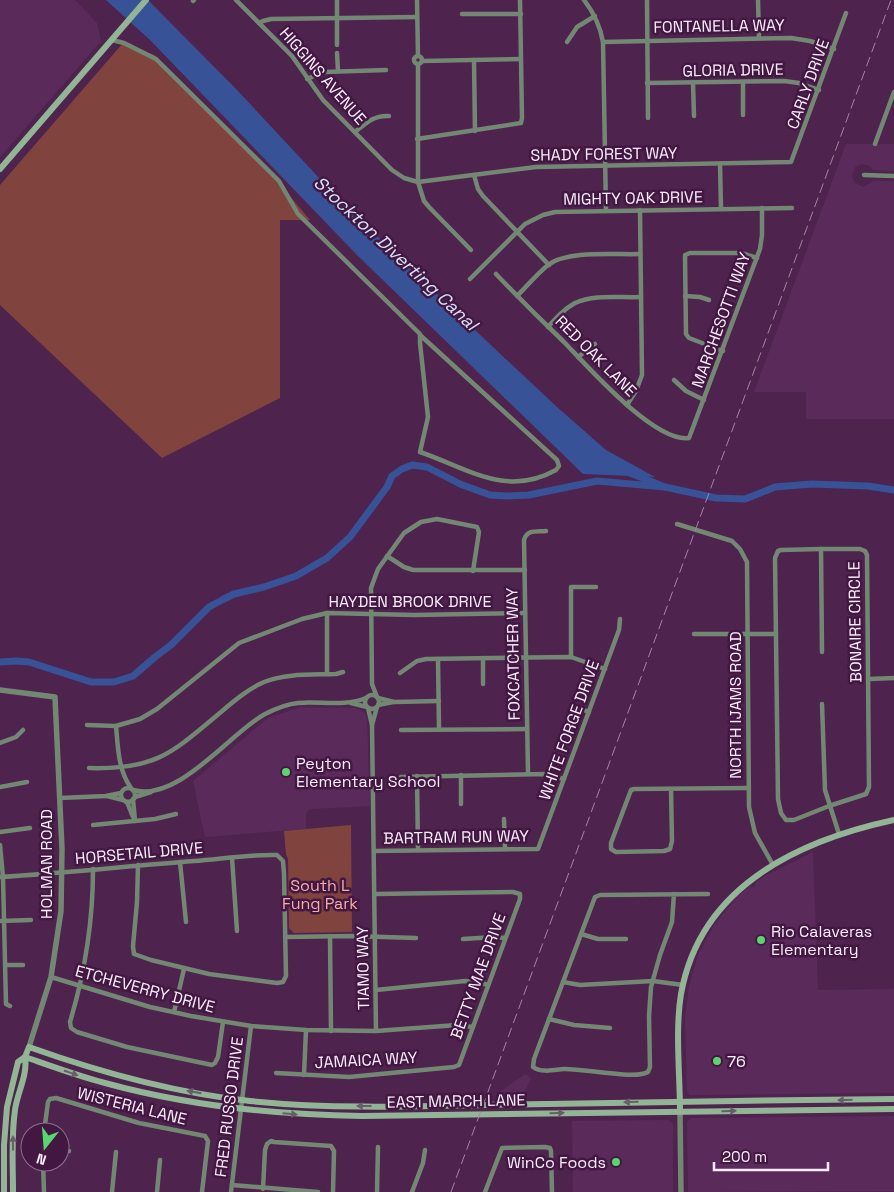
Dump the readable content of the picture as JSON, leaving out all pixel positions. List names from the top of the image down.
{
  "streets": {
    "main road": ["HOLMAN ROAD", "EAST MARCH LANE"],
    "street": [
      "FONTANELLA WAY",
      "GLORIA DRIVE",
      "HIGGINS AVENUE",
      "CARLY DRIVE",
      "SHADY FOREST WAY",
      "MIGHTY OAK DRIVE",
      "MARCHESOTTI WAY",
      "RED OAK LANE",
      "HAYDEN BROOK DRIVE",
      "BONAIRE CIRCLE",
      "FOXCATCHER WAY",
      "NORTH IJAMS ROAD",
      "WHITE FORGE DRIVE",
      "BARTRAM RUN WAY",
      "HORSETAIL DRIVE",
      "TIAMO WAY",
      "BETTY MAE DRIVE",
      "ETCHEVERRY DRIVE",
      "JAMAICA WAY",
      "WISTERIA LANE",
      "FRED RUSSO DRIVE"
    ]
  },
  "crossings": [
    ["FONTANELLA WAY", "CARLY DRIVE"],
    ["GLORIA DRIVE", "CARLY DRIVE"],
    ["HIGGINS AVENUE", "SHADY FOREST WAY"],
    ["CARLY DRIVE", "SHADY FOREST WAY"],
    ["MIGHTY OAK DRIVE", "MARCHESOTTI WAY"],
    ["MARCHESOTTI WAY", "RED OAK LANE"],
    ["HAYDEN BROOK DRIVE", "FOXCATCHER WAY"],
    ["WHITE FORGE DRIVE", "BARTRAM RUN WAY"],
    ["BARTRAM RUN WAY", "TIAMO WAY"],
    ["HORSETAIL DRIVE", "HOLMAN ROAD"],
    ["HOLMAN ROAD", "ETCHEVERRY DRIVE"],
    ["HOLMAN ROAD", "EAST MARCH LANE"],
    ["TIAMO WAY", "BETTY MAE DRIVE"],
    ["TIAMO WAY", "ETCHEVERRY DRIVE"],
    ["BETTY MAE DRIVE", "ETCHEVERRY DRIVE"],
    ["BETTY MAE DRIVE", "JAMAICA WAY"],
    ["ETCHEVERRY DRIVE", "FRED RUSSO DRIVE"],
    ["EAST MARCH LANE", "FRED RUSSO DRIVE"]
  ],
  "water": ["Stockton Diverting Canal"],
  "parks": ["South L Fung Park"],
  "places": [
    "Peyton Elementary School",
    "Rio Calaveras Elementary",
    "76",
    "WinCo Foods"
  ],
  "scale_bar": "200 m",
  "north": "bottom"
}
